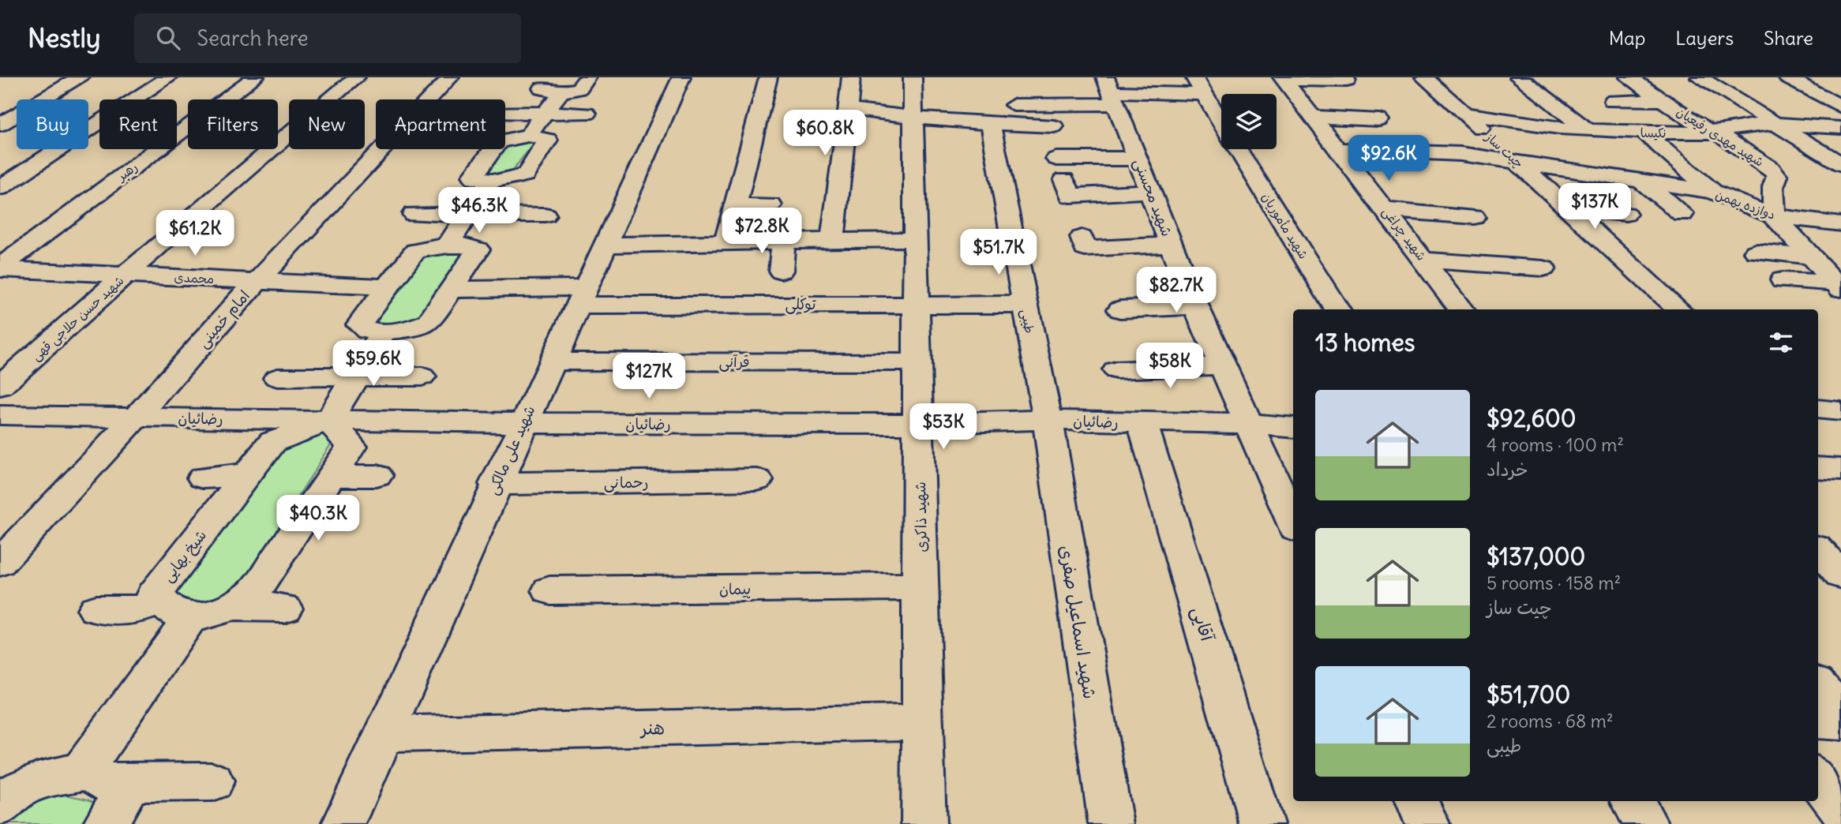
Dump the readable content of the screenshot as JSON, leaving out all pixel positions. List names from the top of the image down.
{
  "streets": {
    "street": [
      "نکیسا",
      "شهید مهدی رفیعیان",
      "چیت ساز",
      "رهبر",
      "شهید محسنی",
      "دوازده بهمن",
      "شهید مأموریان",
      "شهید چراغی",
      "محمدی",
      "توکلی",
      "شهید حسن حلاجی قهی",
      "امام خمینی",
      "طیبی",
      "قرآنی",
      "رضائیان",
      "شهید علی مالکی",
      "رحمانی",
      "شهید ذاکری",
      "شیخ بهایی",
      "پیمان",
      "شهید اسماعیل صفری",
      "آقایی",
      "هنر"
    ]
  },
  "crossings": [
    ["نکیسا", "شهید مهدی رفیعیان"],
    ["نکیسا", "چیت ساز"],
    ["شهید مهدی رفیعیان", "دوازده بهمن"],
    ["چیت ساز", "دوازده بهمن"],
    ["رهبر", "محمدی"],
    ["شهید محسنی", "رضائیان"],
    ["محمدی", "شهید حسن حلاجی قهی"],
    ["محمدی", "امام خمینی"],
    ["توکلی", "طیبی"],
    ["توکلی", "شهید علی مالکی"],
    ["توکلی", "شهید ذاکری"],
    ["امام خمینی", "رضائیان"],
    ["طیبی", "رضائیان"],
    ["طیبی", "شهید اسماعیل صفری"],
    ["قرآنی", "شهید علی مالکی"],
    ["قرآنی", "شهید ذاکری"],
    ["رضائیان", "شهید علی مالکی"],
    ["رضائیان", "شهید ذاکری"],
    ["رضائیان", "شیخ بهایی"],
    ["رضائیان", "شهید اسماعیل صفری"],
    ["رضائیان", "آقایی"],
    ["شهید علی مالکی", "رحمانی"],
    ["شهید علی مالکی", "هنر"],
    ["شهید ذاکری", "پیمان"],
    ["شهید ذاکری", "هنر"]
  ],
  "page": {
    "header": "Nestly",
    "search": "Search here",
    "nav": ["Map", "Layers", "Share"],
    "chip": [
      "Buy",
      "Rent",
      "Filters",
      "New",
      "Apartment"
    ],
    "price": [
      "$60.8K",
      "$92.6K",
      "$137K",
      "$46.3K",
      "$72.8K",
      "$61.2K",
      "$51.7K",
      "$82.7K",
      "$59.6K",
      "$58K",
      "$127K",
      "$53K",
      "$40.3K"
    ],
    "heading": "13 homes",
    "list": [
      {
        "name": "$92,600",
        "note": "4 rooms · 100 m² · خرداد"
      },
      {
        "name": "$137,000",
        "note": "5 rooms · 158 m² · چیت ساز"
      },
      {
        "name": "$51,700",
        "note": "2 rooms · 68 m² · طیبی"
      }
    ]
  }
}
